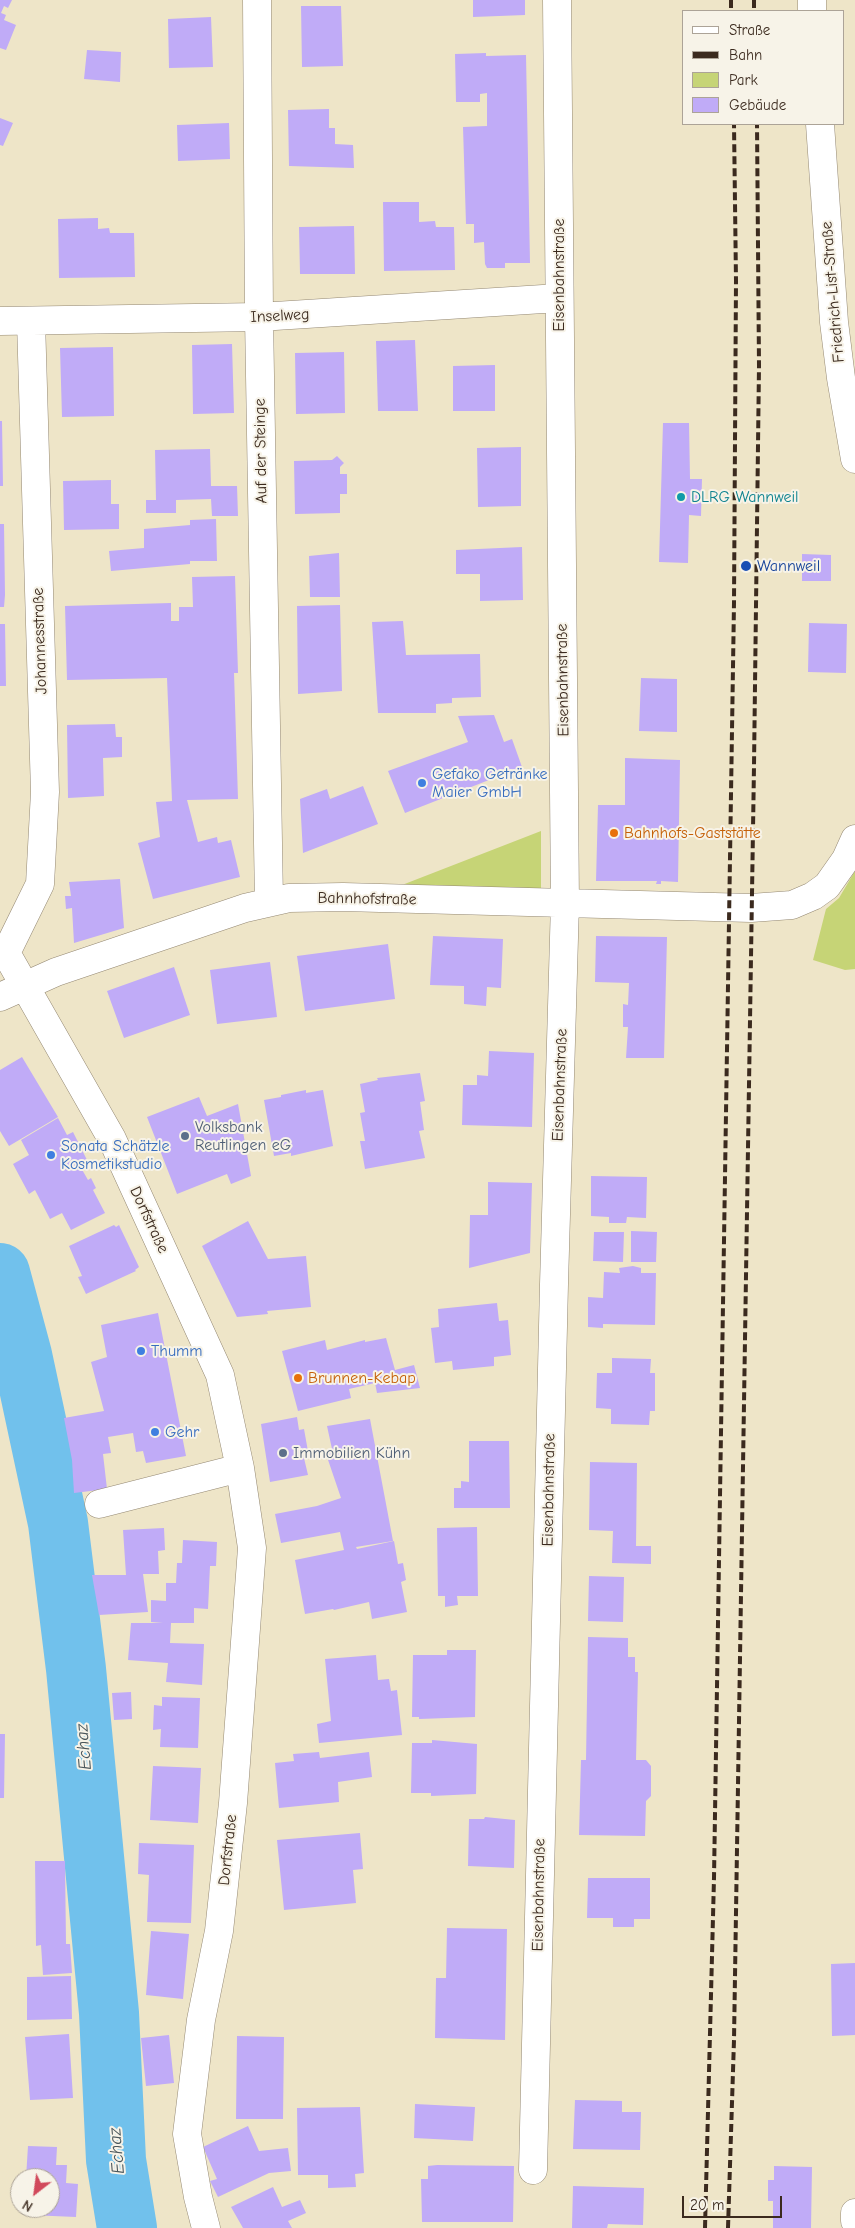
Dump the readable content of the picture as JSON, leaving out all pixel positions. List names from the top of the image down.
{
  "streets": {
    "street": [
      "Eisenbahnstraße",
      "Friedrich-List-Straße",
      "Inselweg",
      "Auf der Steinge",
      "Johannesstraße",
      "Bahnhofstraße",
      "Dorfstraße"
    ]
  },
  "crossings": [
    ["Eisenbahnstraße", "Inselweg"],
    ["Eisenbahnstraße", "Bahnhofstraße"],
    ["Inselweg", "Auf der Steinge"],
    ["Inselweg", "Johannesstraße"],
    ["Auf der Steinge", "Bahnhofstraße"],
    ["Johannesstraße", "Dorfstraße"],
    ["Bahnhofstraße", "Dorfstraße"]
  ],
  "water": ["Echaz"],
  "places": [
    "DLRG Wannweil",
    "Wannweil",
    "Gefako Getränke Maier GmbH",
    "Bahnhofs-Gaststätte",
    "Volksbank Reutlingen eG",
    "Sonata Schätzle Kosmetikstudio",
    "Thumm",
    "Brunnen-Kebap",
    "Gehr",
    "Immobilien Kühn"
  ],
  "legend": [
    "Straße",
    "Bahn",
    "Park",
    "Gebäude"
  ],
  "scale_bar": "20 m",
  "north": "bottom left"
}
